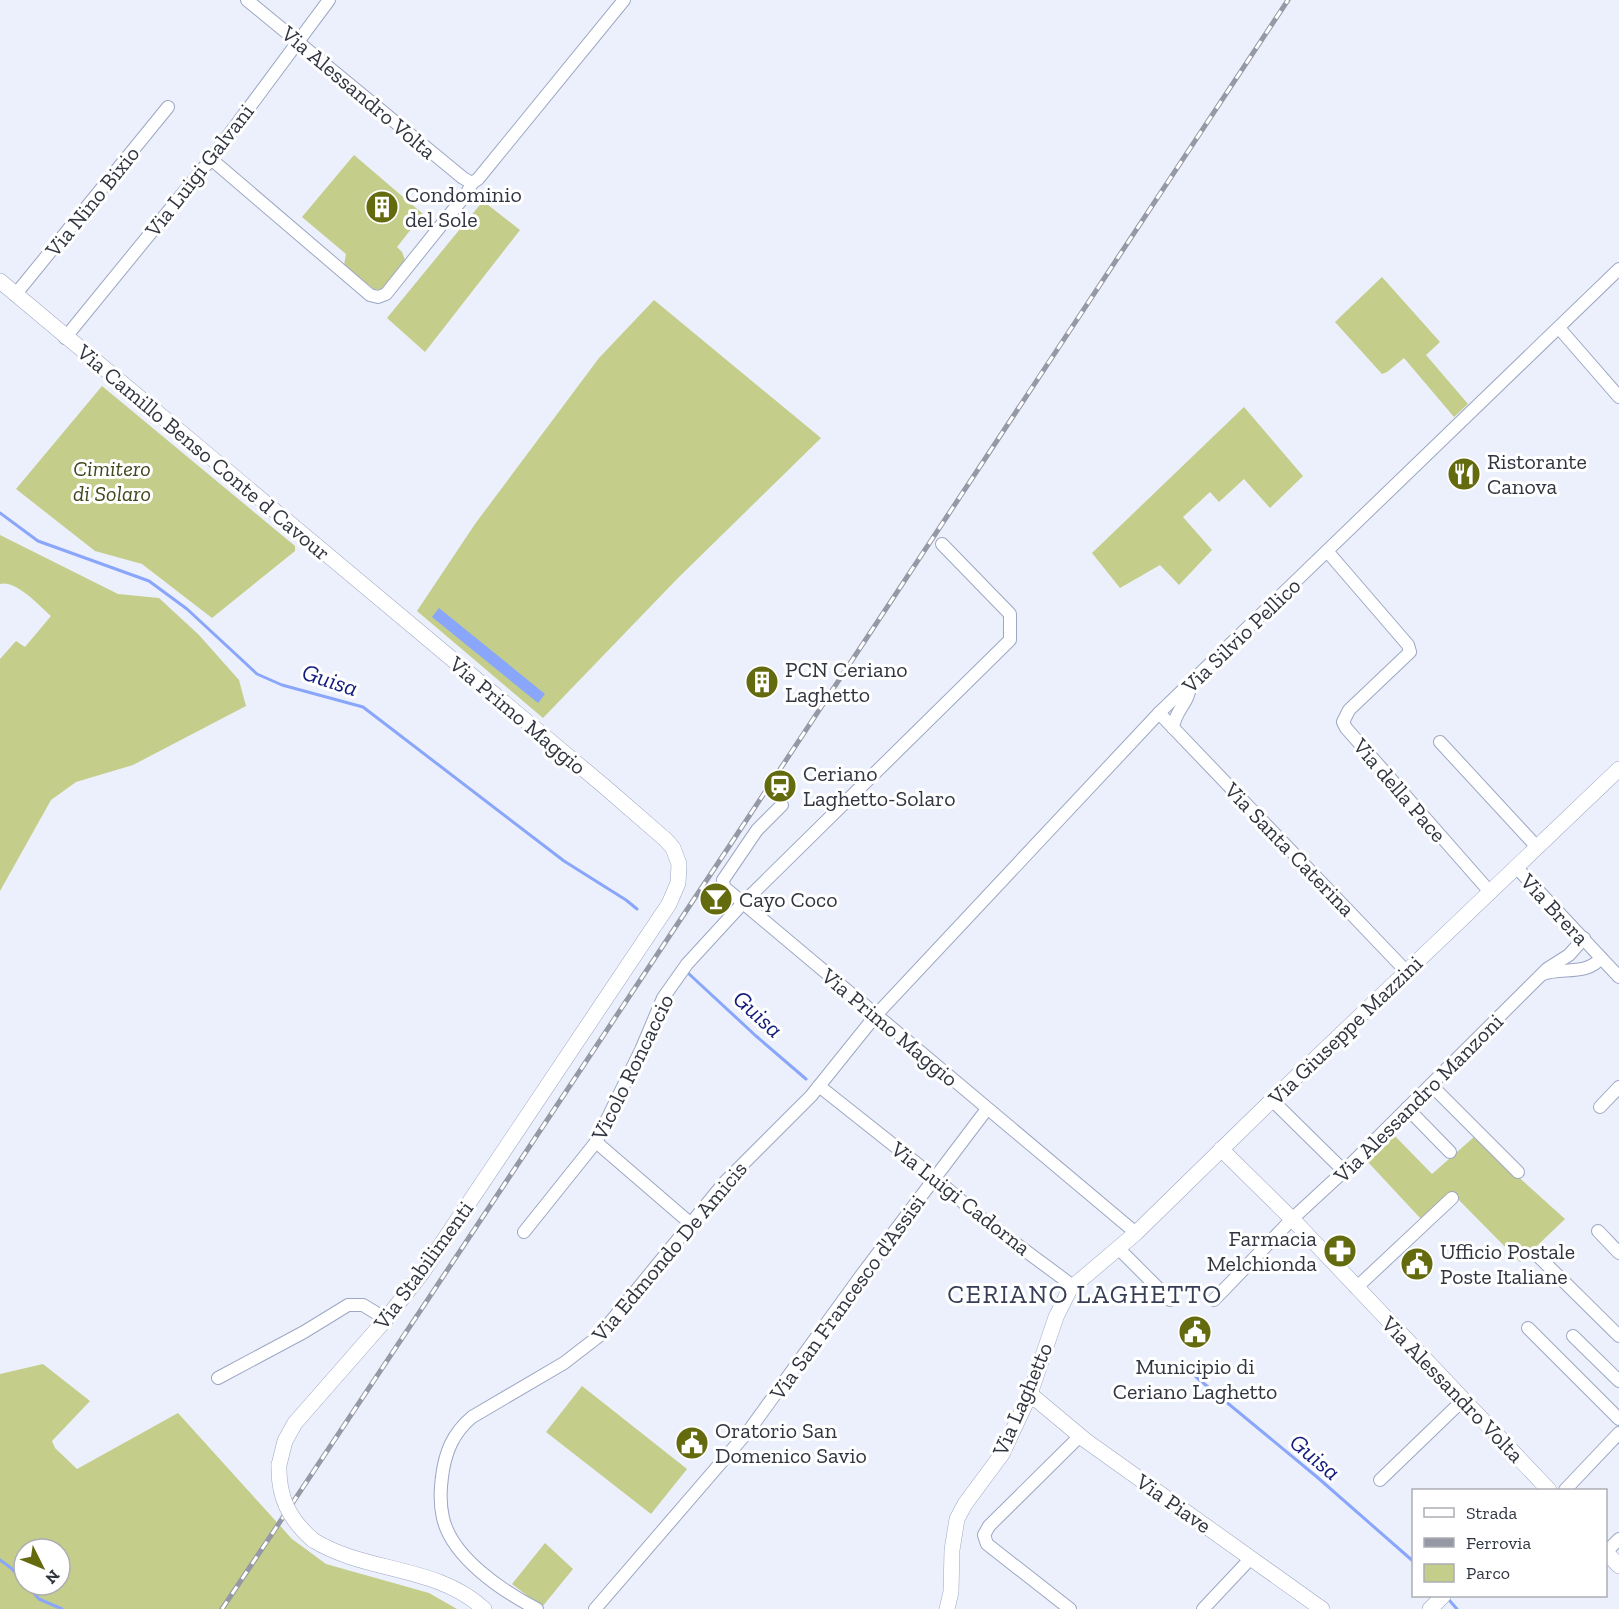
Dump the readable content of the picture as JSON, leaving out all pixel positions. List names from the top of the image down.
{
  "streets": {
    "street": [
      "Via Alessandro Volta",
      "Via Luigi Galvani",
      "Via Nino Bixio",
      "Via Camillo Benso Conte d Cavour",
      "Via Silvio Pellico",
      "Via Primo Maggio",
      "Via della Pace",
      "Via Santa Caterina",
      "Via Brera",
      "Via Giuseppe Mazzini",
      "Vicolo Roncaccio",
      "Via Alessandro Manzoni",
      "Via Luigi Cadorna",
      "Via Edmondo De Amicis",
      "Via Stabilimenti",
      "Via San Francesco d'Assisi",
      "Via Laghetto",
      "Via Piave"
    ]
  },
  "crossings": [
    ["Via Alessandro Volta", "Via Luigi Galvani"],
    ["Via Alessandro Volta", "Via Giuseppe Mazzini"],
    ["Via Alessandro Volta", "Via Alessandro Manzoni"],
    ["Via Luigi Galvani", "Via Camillo Benso Conte d Cavour"],
    ["Via Nino Bixio", "Via Camillo Benso Conte d Cavour"],
    ["Via Camillo Benso Conte d Cavour", "Via Primo Maggio"],
    ["Via Silvio Pellico", "Via Primo Maggio"],
    ["Via Silvio Pellico", "Via della Pace"],
    ["Via Silvio Pellico", "Via Santa Caterina"],
    ["Via Silvio Pellico", "Via Edmondo De Amicis"],
    ["Via Primo Maggio", "Via Giuseppe Mazzini"],
    ["Via Primo Maggio", "Vicolo Roncaccio"],
    ["Via Primo Maggio", "Via Edmondo De Amicis"],
    ["Via Primo Maggio", "Via Stabilimenti"],
    ["Via Primo Maggio", "Via San Francesco d'Assisi"],
    ["Via della Pace", "Via Giuseppe Mazzini"],
    ["Via Santa Caterina", "Via Giuseppe Mazzini"],
    ["Via Brera", "Via Giuseppe Mazzini"],
    ["Via Brera", "Via Alessandro Manzoni"],
    ["Via Giuseppe Mazzini", "Via Luigi Cadorna"],
    ["Via Giuseppe Mazzini", "Via Laghetto"],
    ["Via Luigi Cadorna", "Via Edmondo De Amicis"],
    ["Via Luigi Cadorna", "Via San Francesco d'Assisi"],
    ["Via Luigi Cadorna", "Via Laghetto"],
    ["Via Laghetto", "Via Piave"]
  ],
  "districts": ["CERIANO LAGHETTO"],
  "water": ["Guisa"],
  "parks": ["Cimitero di Solaro"],
  "places": {
    "building": ["Condominio del Sole", "PCN Ceriano Laghetto"],
    "restaurant": ["Ristorante Canova"],
    "station": ["Ceriano Laghetto-Solaro"],
    "bar": ["Cayo Coco"],
    "pharmacy": ["Farmacia Melchionda"],
    "public building": ["Ufficio Postale Poste Italiane", "Municipio di Ceriano Laghetto", "Oratorio San Domenico Savio"]
  },
  "legend": ["Strada", "Ferrovia", "Parco"],
  "north": "bottom right"
}
